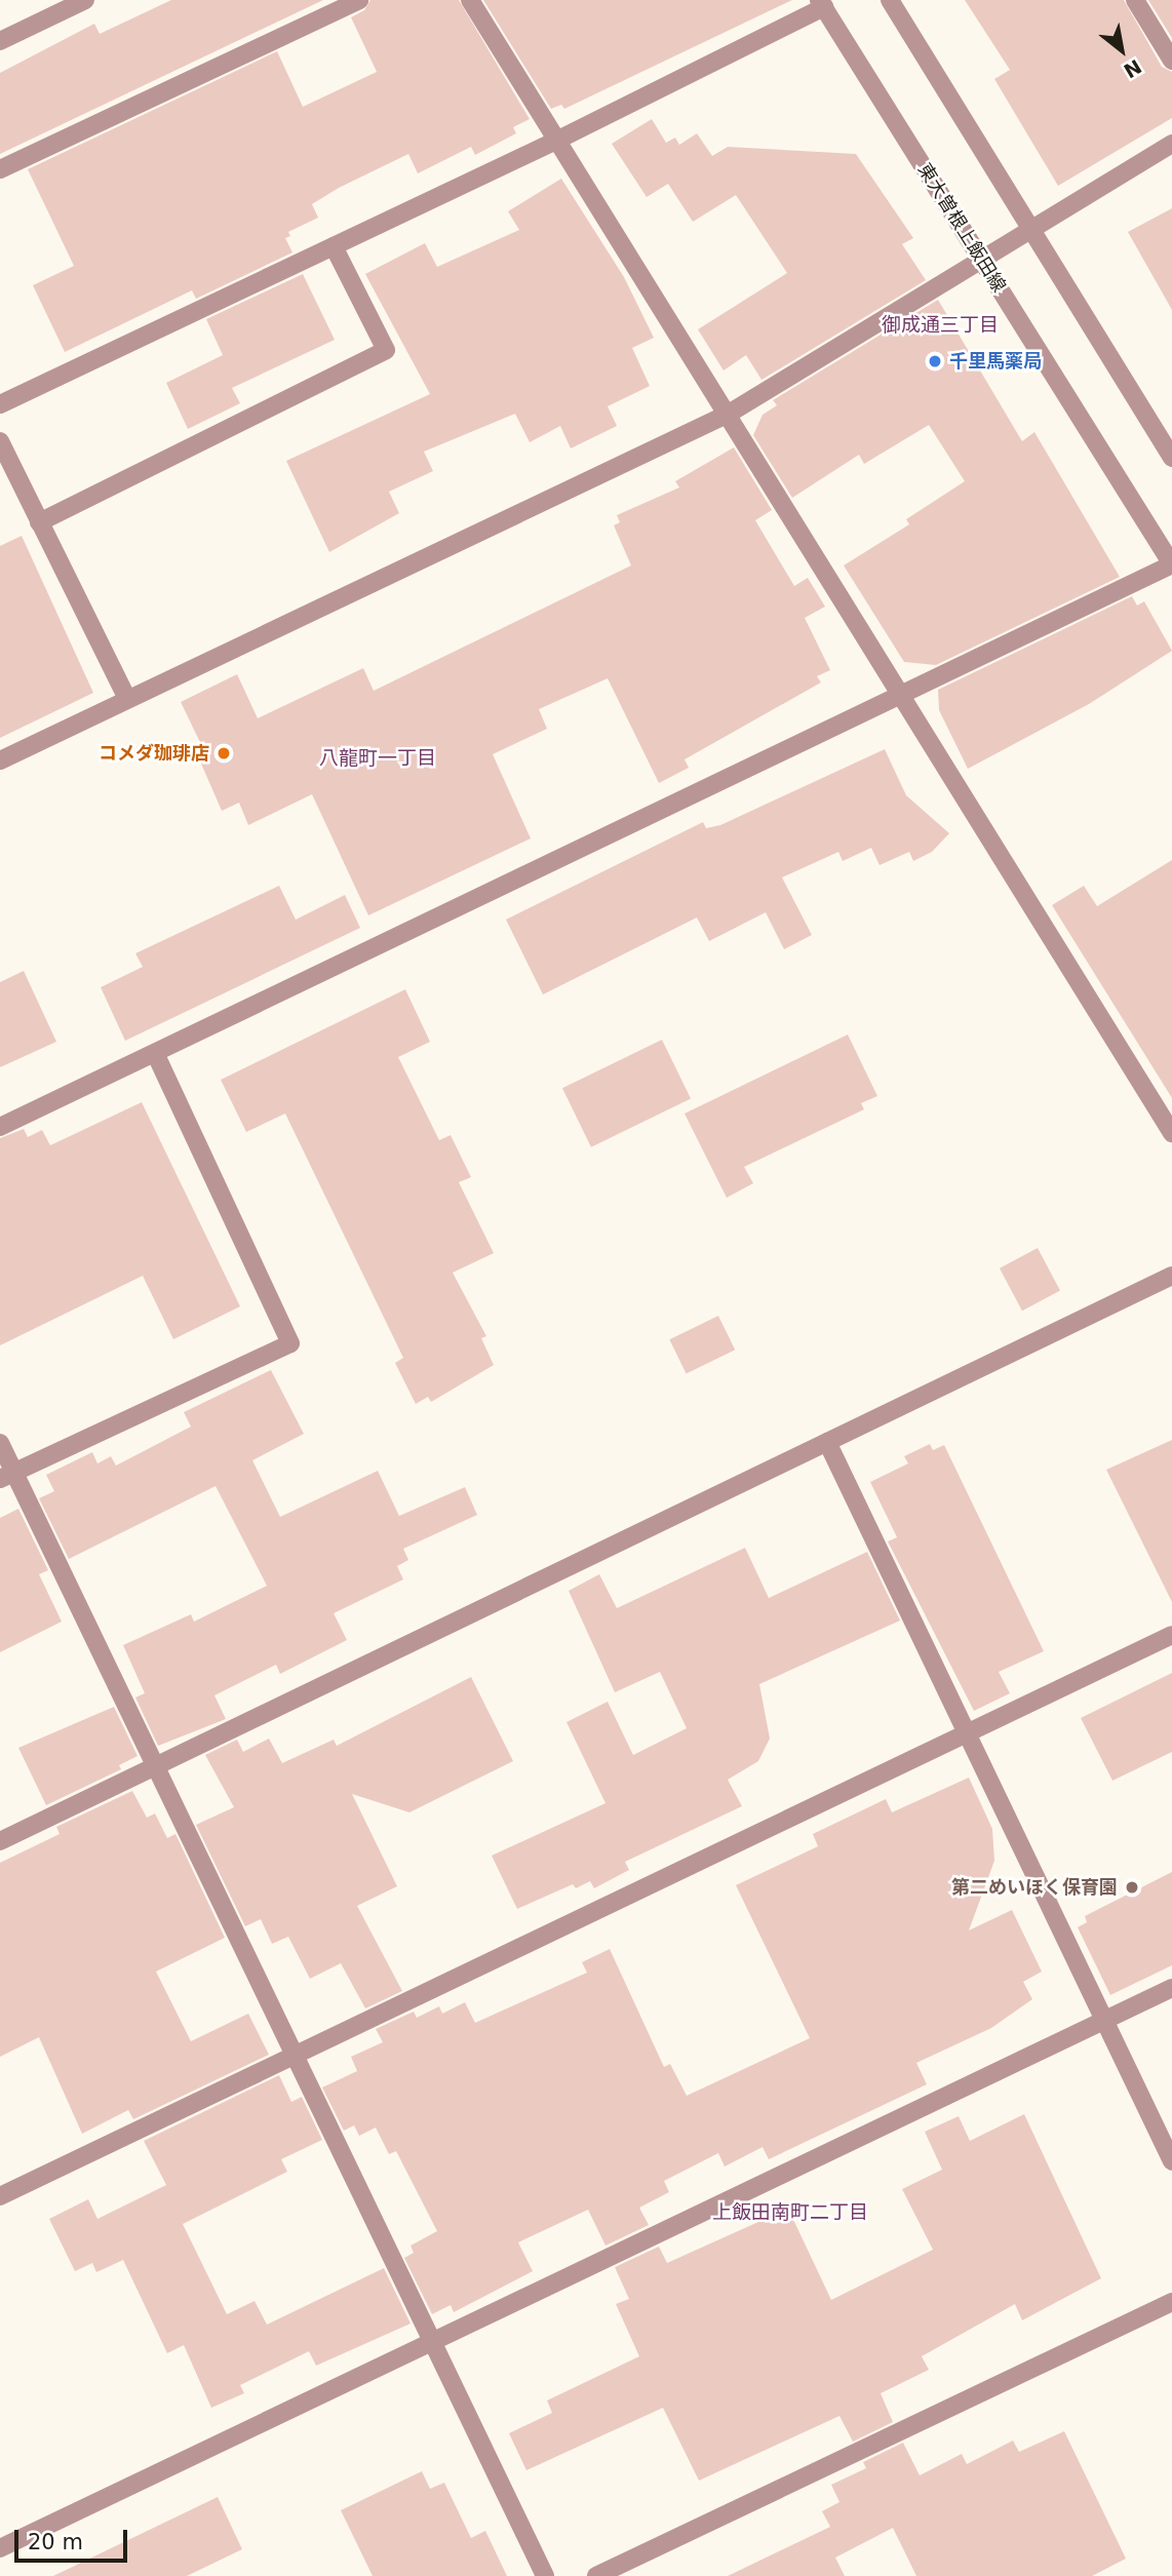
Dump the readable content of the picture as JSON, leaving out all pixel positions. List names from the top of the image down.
{
  "streets": {
    "street": ["東大曽根上飯田線"]
  },
  "districts": ["御成通三丁目", "八龍町一丁目", "上飯田南町二丁目"],
  "places": ["千里馬薬局", "コメダ珈琲店", "第二めいほく保育園"],
  "scale_bar": "20 m",
  "north": "bottom right"
}
